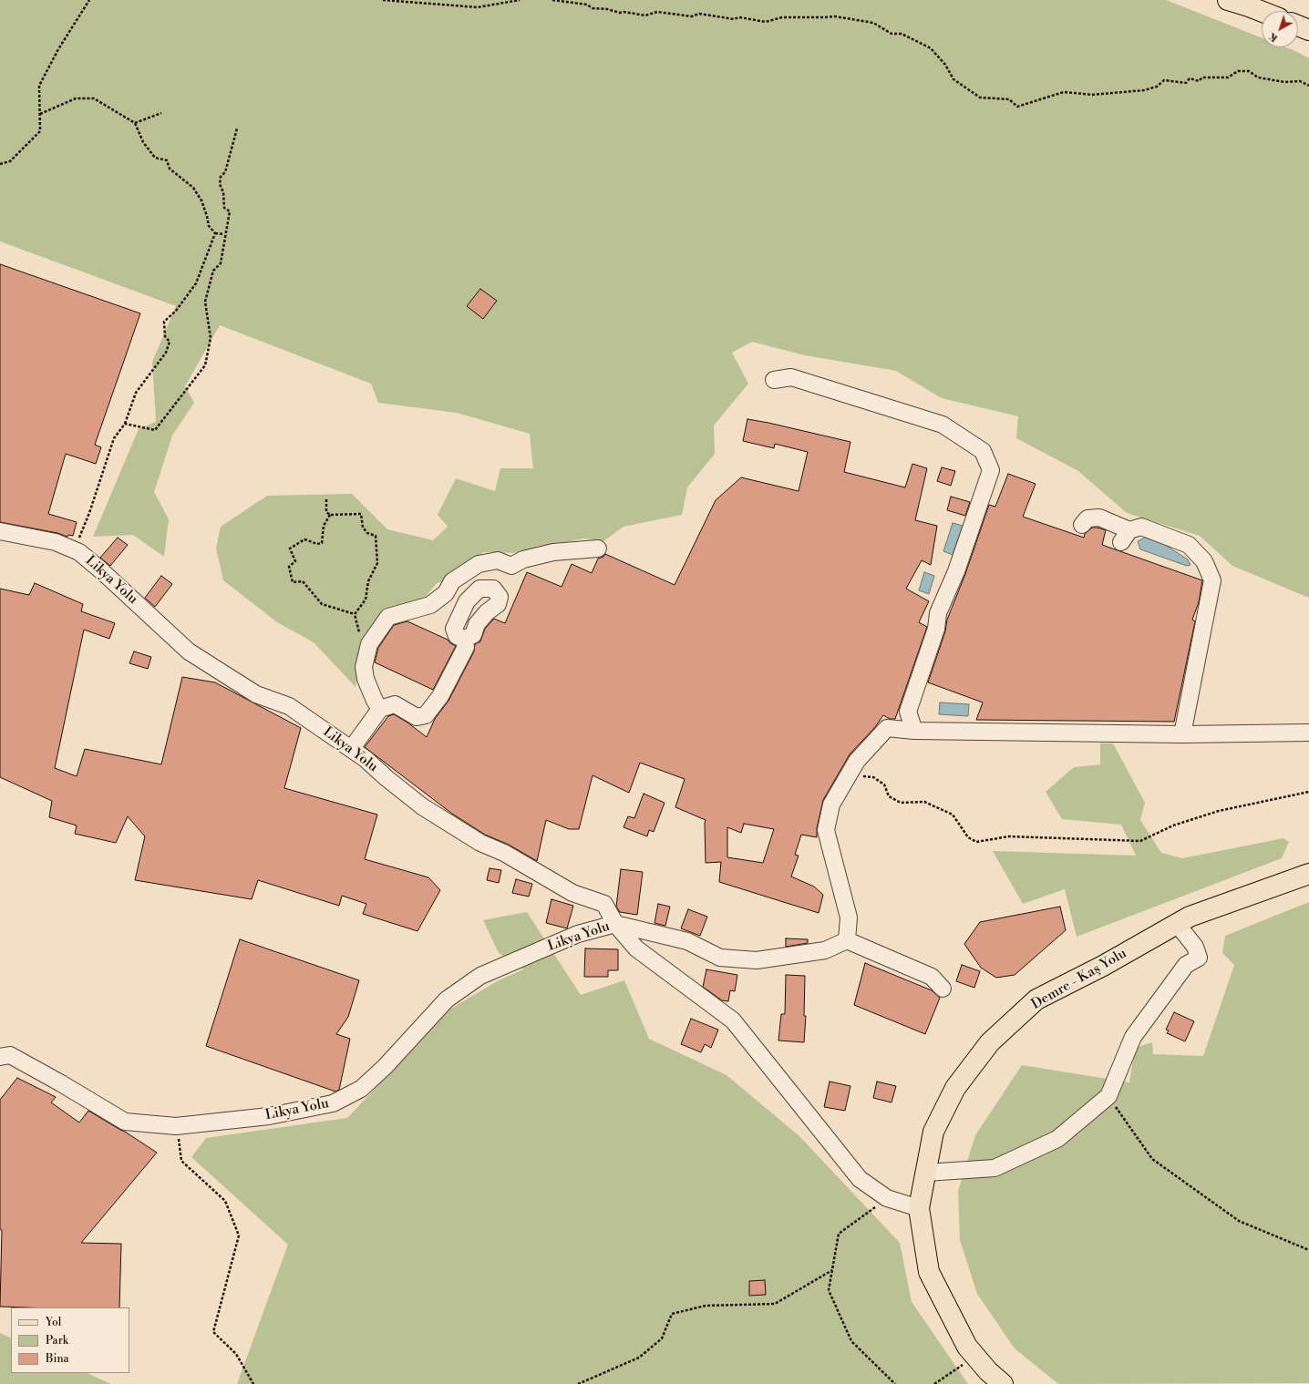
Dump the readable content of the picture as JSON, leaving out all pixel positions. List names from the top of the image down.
{
  "streets": {
    "main road": ["Demre - Kaş Yolu"],
    "street": ["Likya Yolu"]
  },
  "legend": ["Yol", "Park", "Bina"],
  "north": "bottom left"
}
